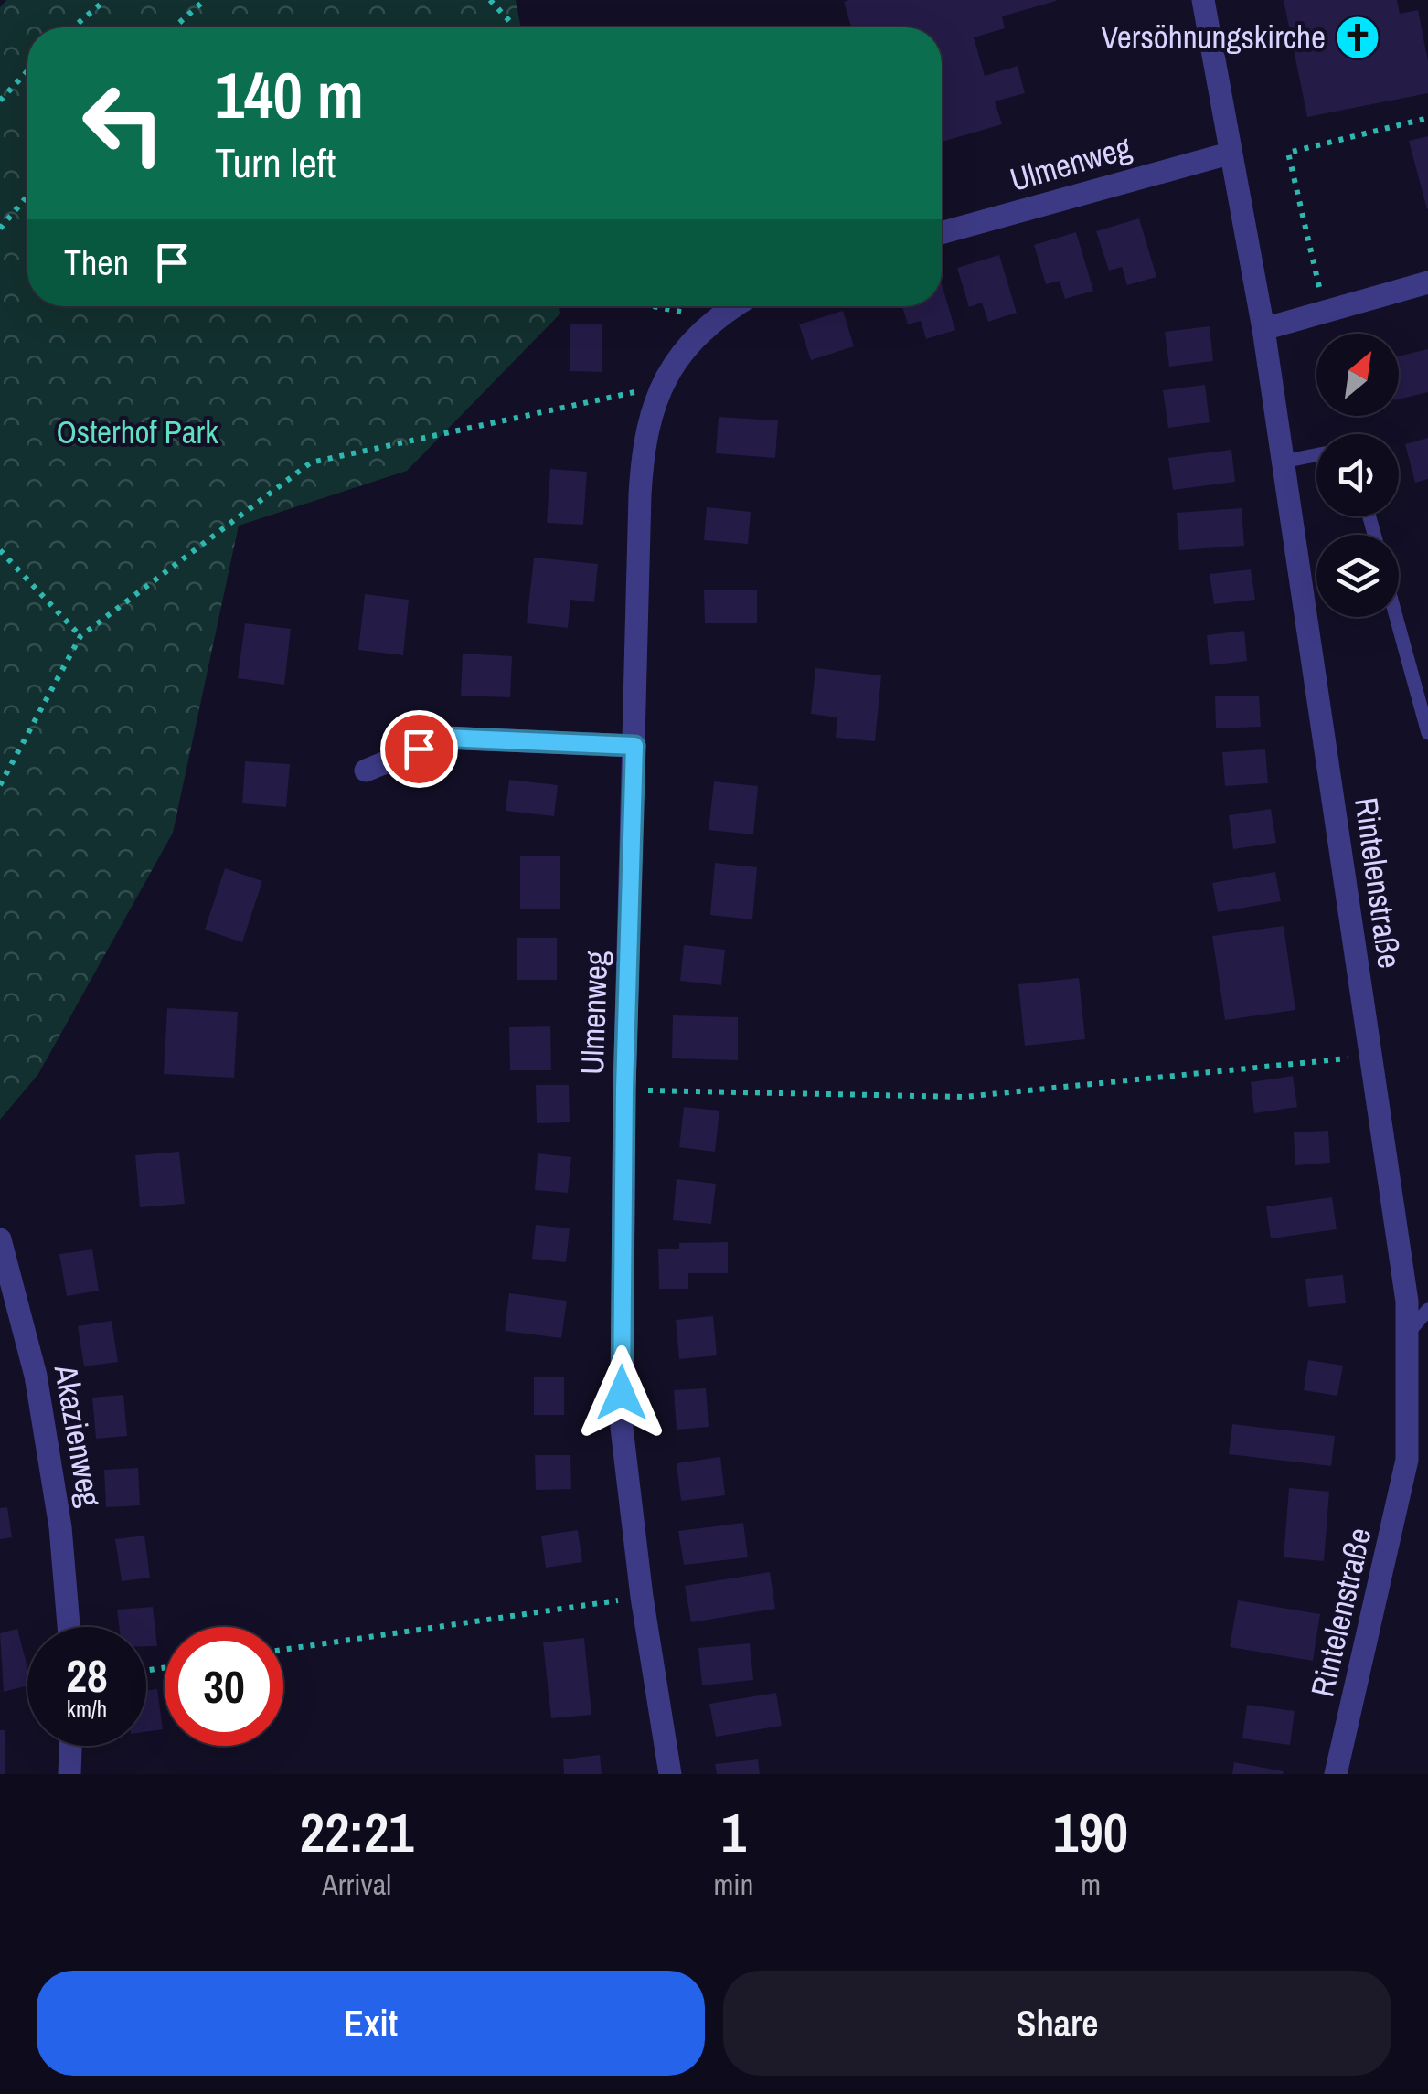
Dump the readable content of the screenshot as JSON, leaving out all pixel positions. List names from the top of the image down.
{
  "streets": {
    "street": ["Ulmenweg", "Rintelenstraße", "Akazienweg"]
  },
  "crossings": [
    ["Ulmenweg", "Rintelenstraße"]
  ],
  "parks": ["Osterhof Park"],
  "places": {
    "church": ["Versöhnungskirche"]
  },
  "north": "top right",
  "page": {
    "turn": ["140 m", "Turn left"],
    "then": "Then",
    "speed": "28 km/h",
    "limit": "30",
    "eta": [
      "22:21",
      "Arrival",
      "1",
      "min",
      "190",
      "m"
    ],
    "buttons": ["Exit", "Share"]
  }
}
